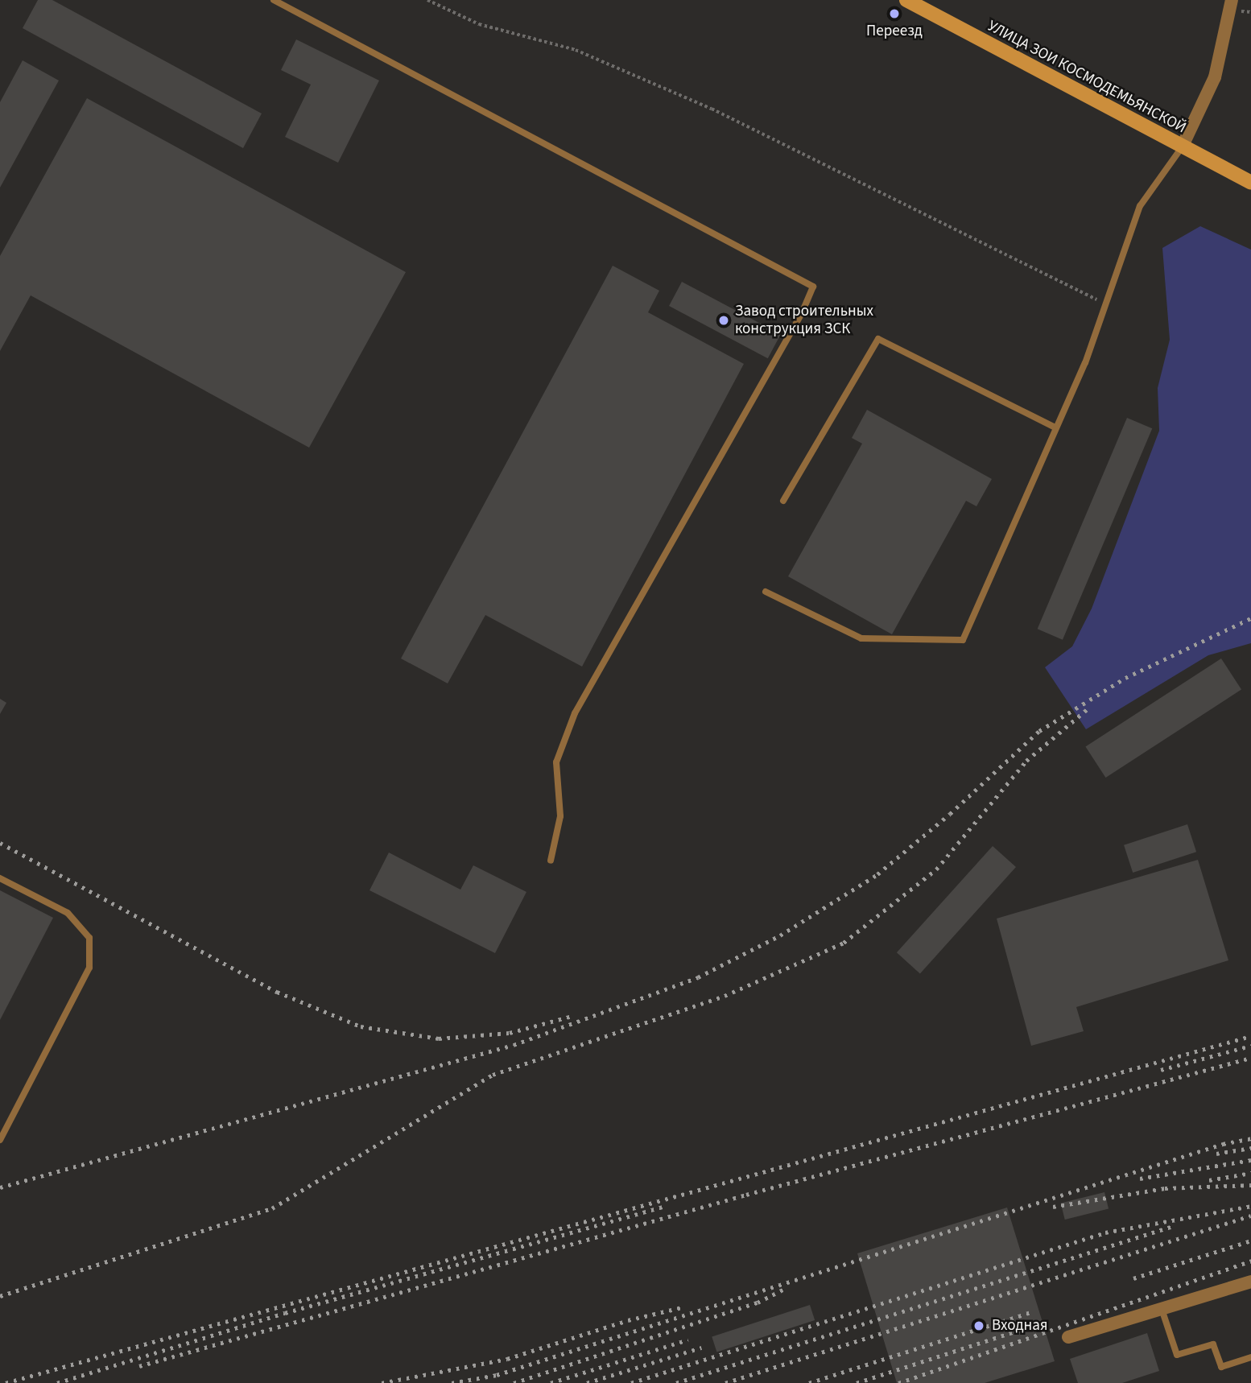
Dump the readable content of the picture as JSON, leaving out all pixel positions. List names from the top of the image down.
{
  "streets": {
    "main road": ["УЛИЦА ЗОИ КОСМОДЕМЬЯНСКОЙ"]
  },
  "places": ["Переезд", "Завод строительных конструкция ЗСК", "Входная"]
}
